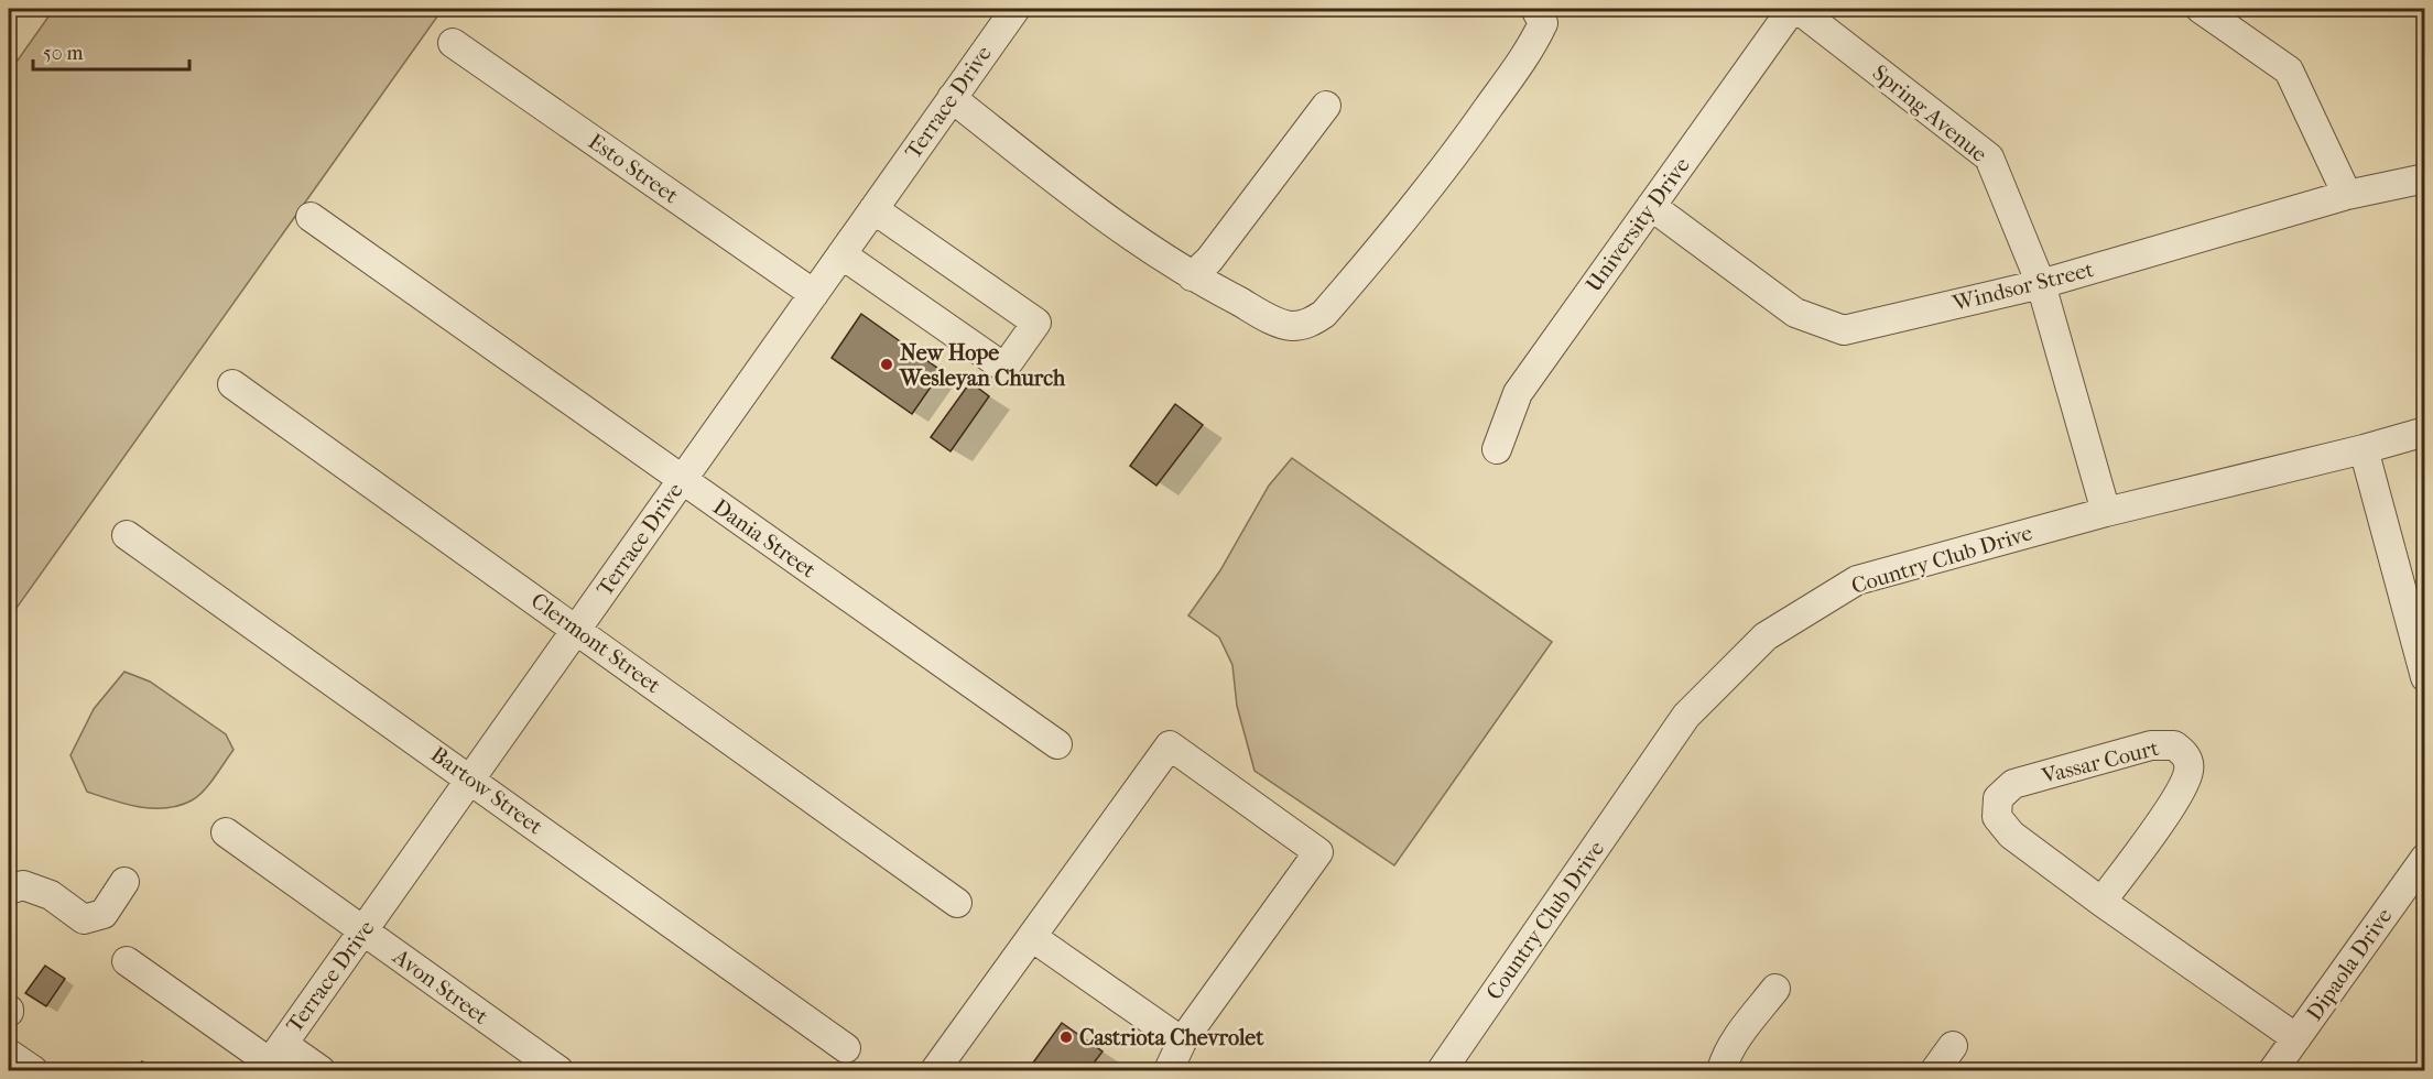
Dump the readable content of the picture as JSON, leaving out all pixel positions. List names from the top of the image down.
{
  "streets": {
    "street": [
      "Terrace Drive",
      "Spring Avenue",
      "Esto Street",
      "University Drive",
      "Windsor Street",
      "Dania Street",
      "Country Club Drive",
      "Clermont Street",
      "Vassar Court",
      "Bartow Street",
      "Dipaola Drive",
      "Avon Street"
    ]
  },
  "crossings": [
    ["Terrace Drive", "Esto Street"],
    ["Terrace Drive", "Dania Street"],
    ["Terrace Drive", "Clermont Street"],
    ["Terrace Drive", "Bartow Street"],
    ["Terrace Drive", "Avon Street"],
    ["Spring Avenue", "Windsor Street"],
    ["Spring Avenue", "Country Club Drive"],
    ["University Drive", "Windsor Street"],
    ["Vassar Court", "Dipaola Drive"]
  ],
  "places": ["New Hope Wesleyan Church", "Castriota Chevrolet"],
  "scale_bar": "50 m"
}
